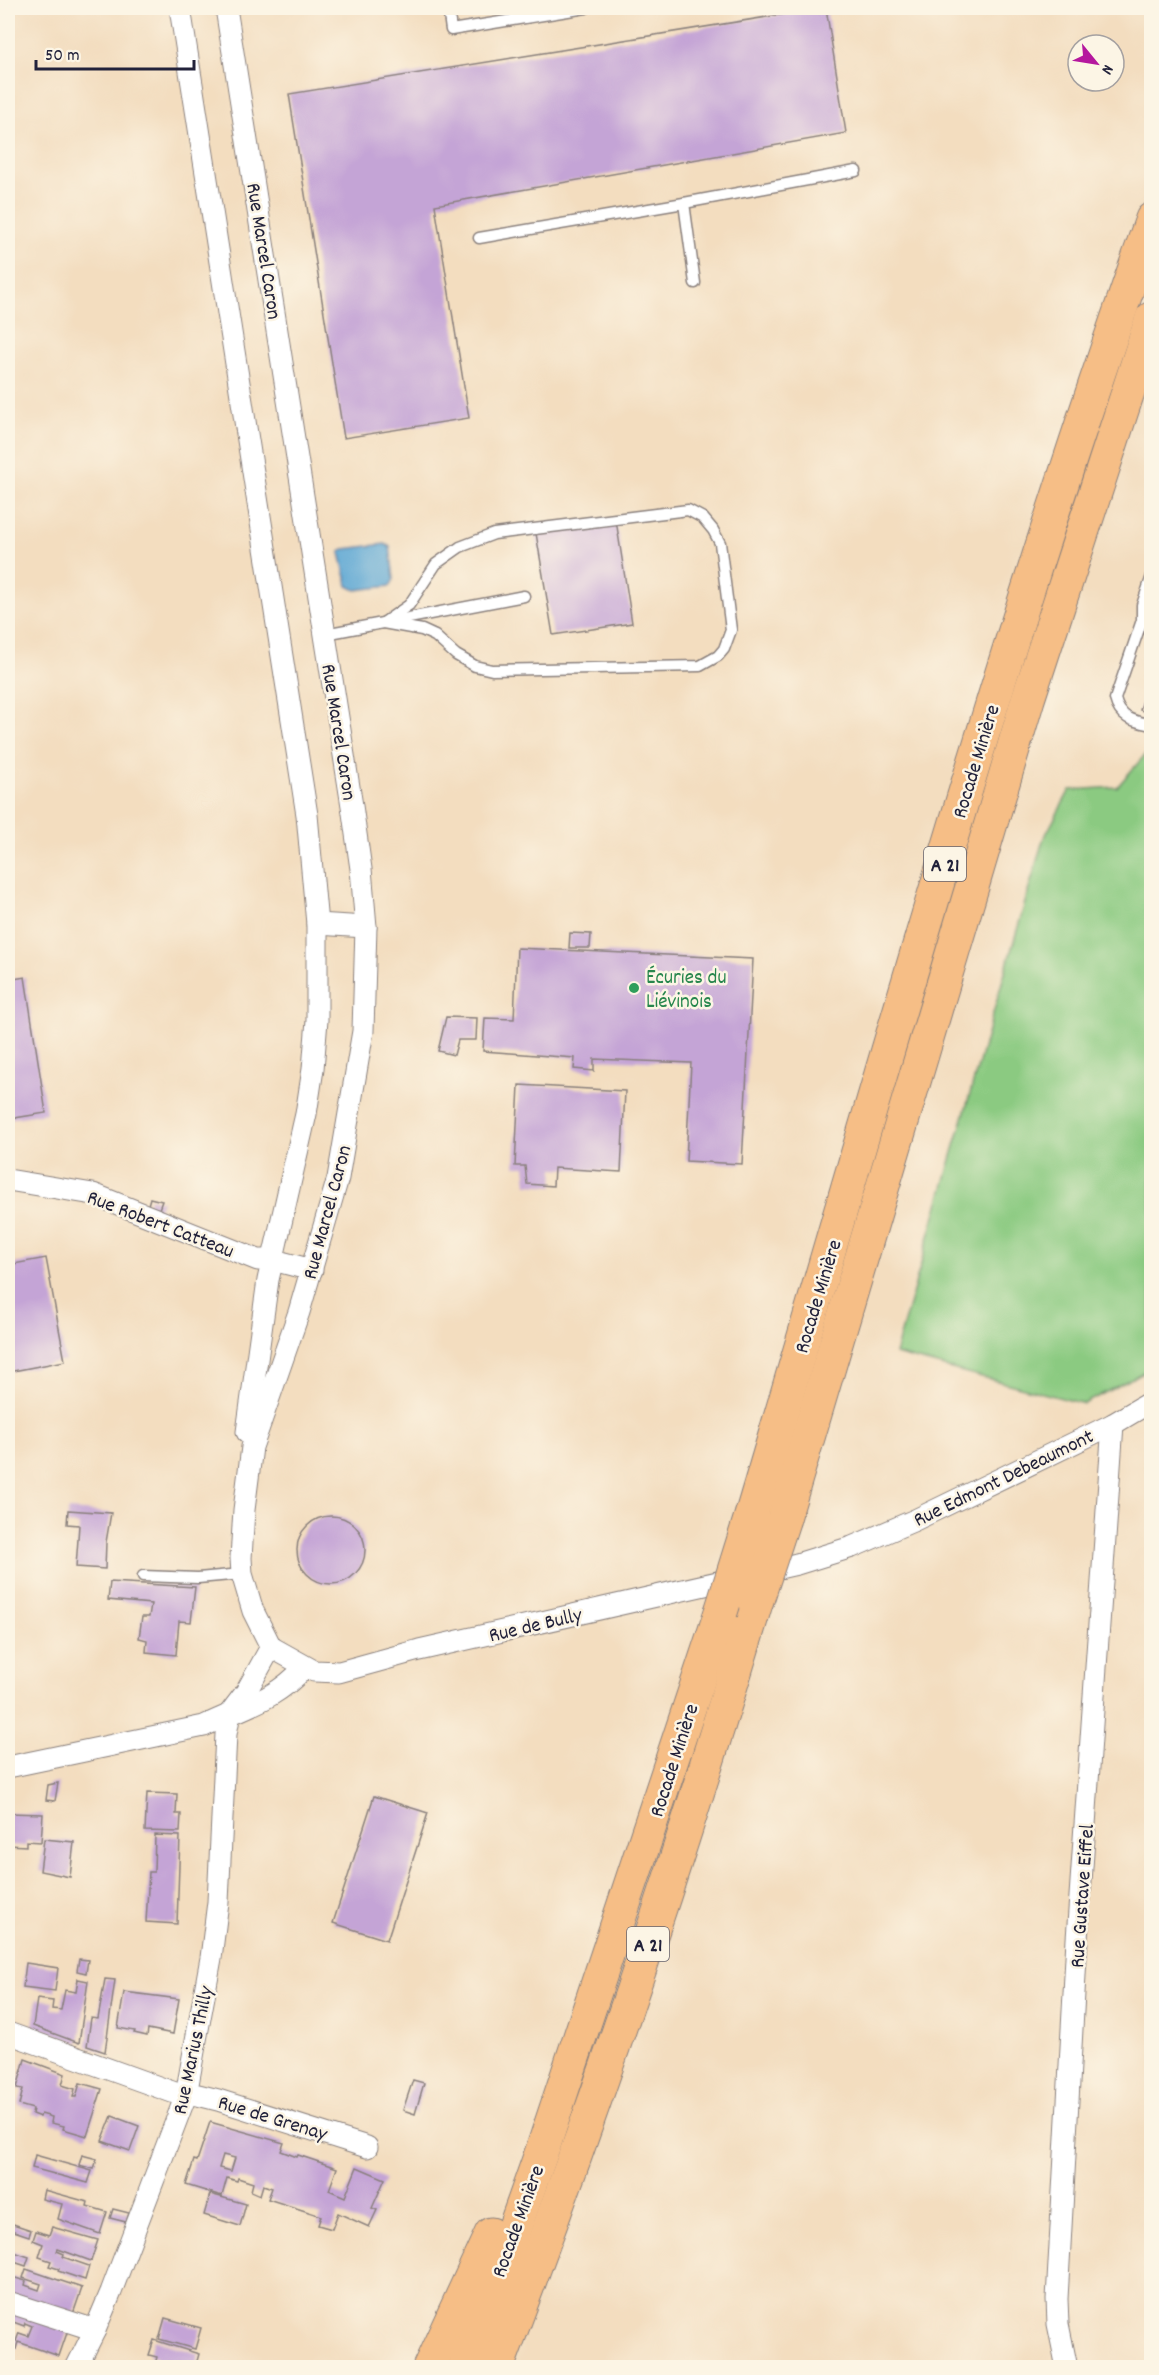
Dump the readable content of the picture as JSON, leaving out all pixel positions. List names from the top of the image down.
{
  "streets": {
    "highway": ["Rocade Minière", "A 21"],
    "street": [
      "Rue Marcel Caron",
      "Rue Robert Catteau",
      "Rue Edmont Debeaumont",
      "Rue de Bully",
      "Rue Gustave Eiffel",
      "Rue Marius Thilly",
      "Rue de Grenay"
    ]
  },
  "crossings": [
    ["Rue Marcel Caron", "Rue Robert Catteau"],
    ["Rue Edmont Debeaumont", "Rue de Bully"],
    ["Rue Edmont Debeaumont", "Rue Gustave Eiffel"],
    ["Rue Marius Thilly", "Rue de Grenay"]
  ],
  "places": ["Écuries du Liévinois"],
  "scale_bar": "50 m",
  "north": "bottom right"
}
